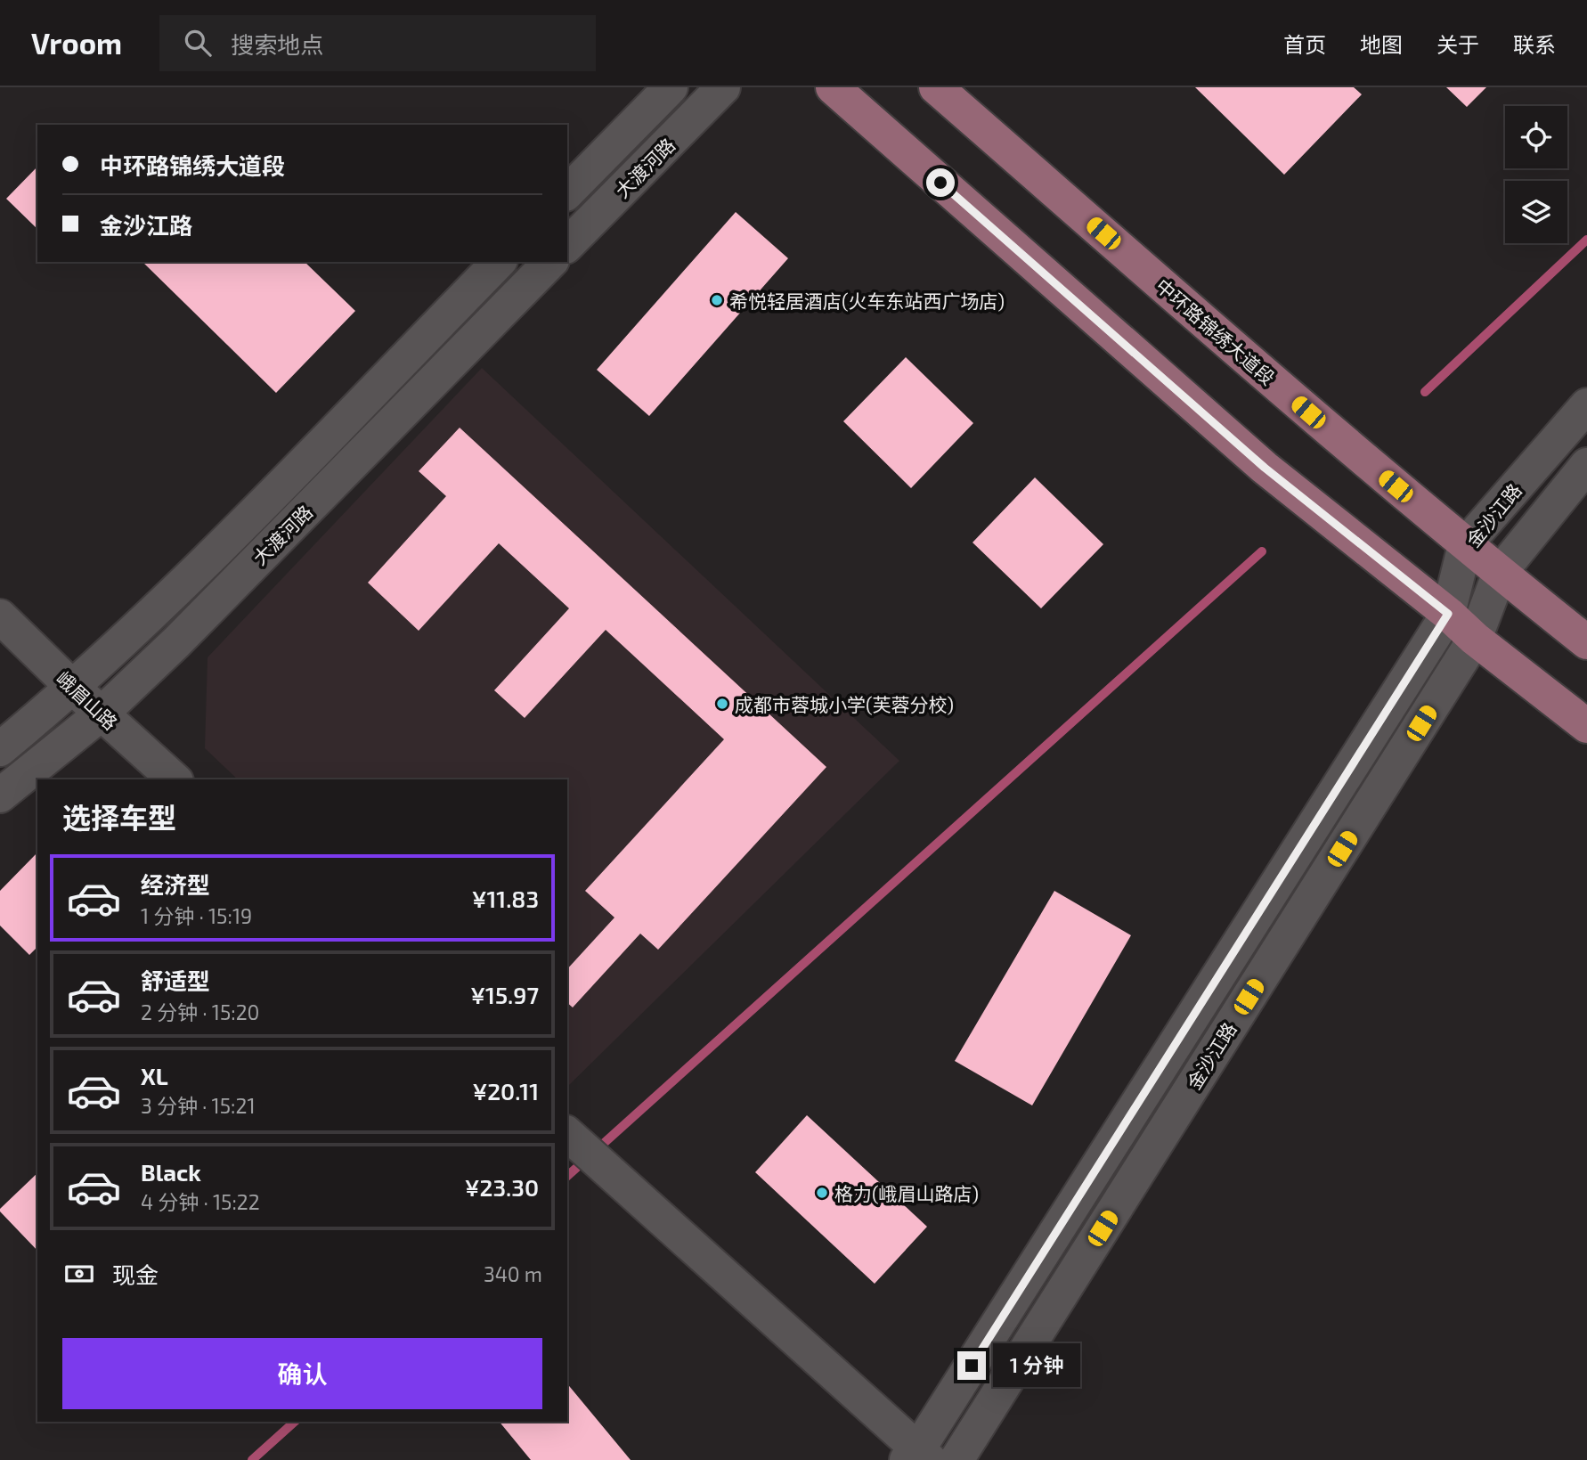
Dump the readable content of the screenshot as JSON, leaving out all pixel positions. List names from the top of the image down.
{
  "streets": {
    "main road": ["中环路锦绣大道段"],
    "street": ["大渡河路", "金沙江路", "峨眉山路"]
  },
  "crossings": [
    ["大渡河路", "峨眉山路"],
    ["中环路锦绣大道段", "金沙江路"]
  ],
  "places": ["希悦轻居酒店(火车东站西广场店)", "成都市蓉城小学(芙蓉分校)", "格力(峨眉山路店)"],
  "page": {
    "header": "Vroom",
    "search": "搜索地点",
    "nav": [
      "首页",
      "地图",
      "关于",
      "联系"
    ],
    "banner": ["中环路锦绣大道段", "金沙江路"],
    "heading": "选择车型",
    "list": [
      {
        "name": "经济型",
        "note": "1 分钟 · 15:19",
        "value": "¥11.83"
      },
      {
        "name": "舒适型",
        "note": "2 分钟 · 15:20",
        "value": "¥15.97"
      },
      {
        "name": "XL",
        "note": "3 分钟 · 15:21",
        "value": "¥20.11"
      },
      {
        "name": "Black",
        "note": "4 分钟 · 15:22",
        "value": "¥23.30"
      }
    ],
    "pay": ["现金", "340 m"],
    "buttons": "确认",
    "bubble": "1 分钟"
  }
}
